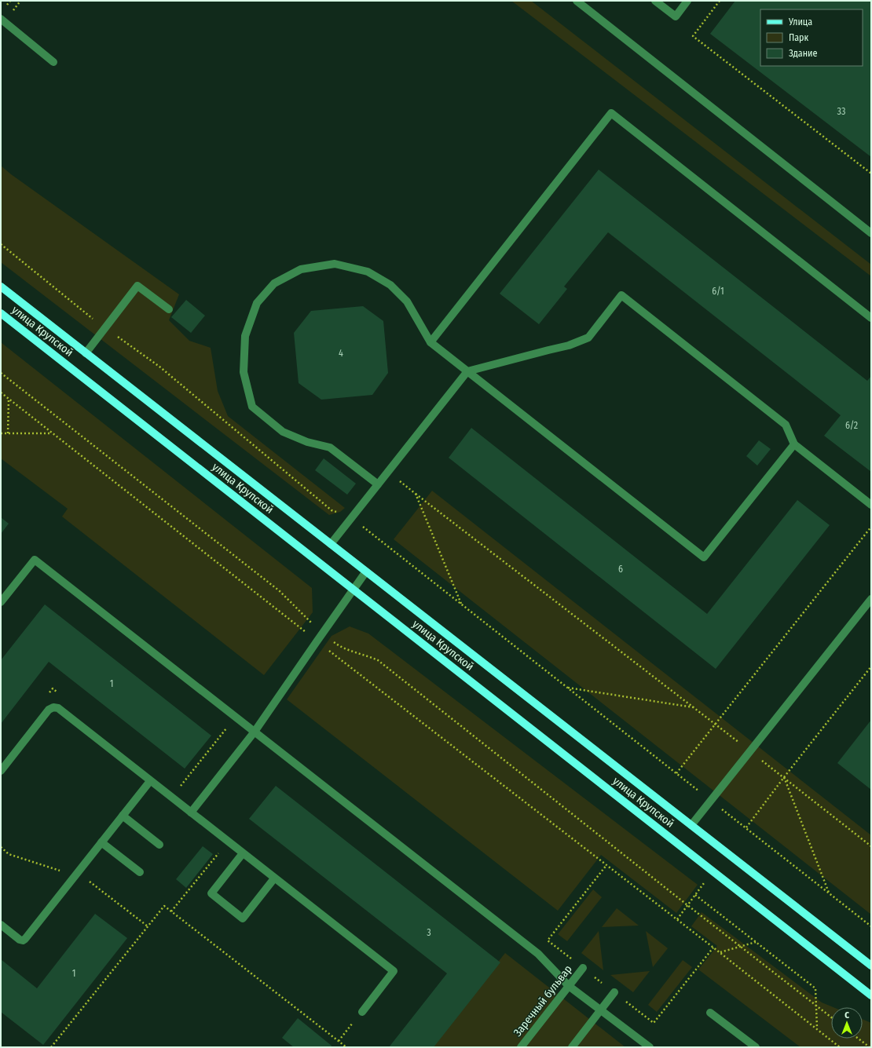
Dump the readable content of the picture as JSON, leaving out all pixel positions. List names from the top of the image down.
{
  "streets": {
    "main road": ["улица Крупской"],
    "street": ["Заречный бульвар"]
  },
  "house_numbers": [
    "33",
    "6/1",
    "4",
    "6/2",
    "6",
    "1",
    "3",
    "1"
  ],
  "legend": ["Улица", "Парк", "Здание"],
  "north": "top"
}
